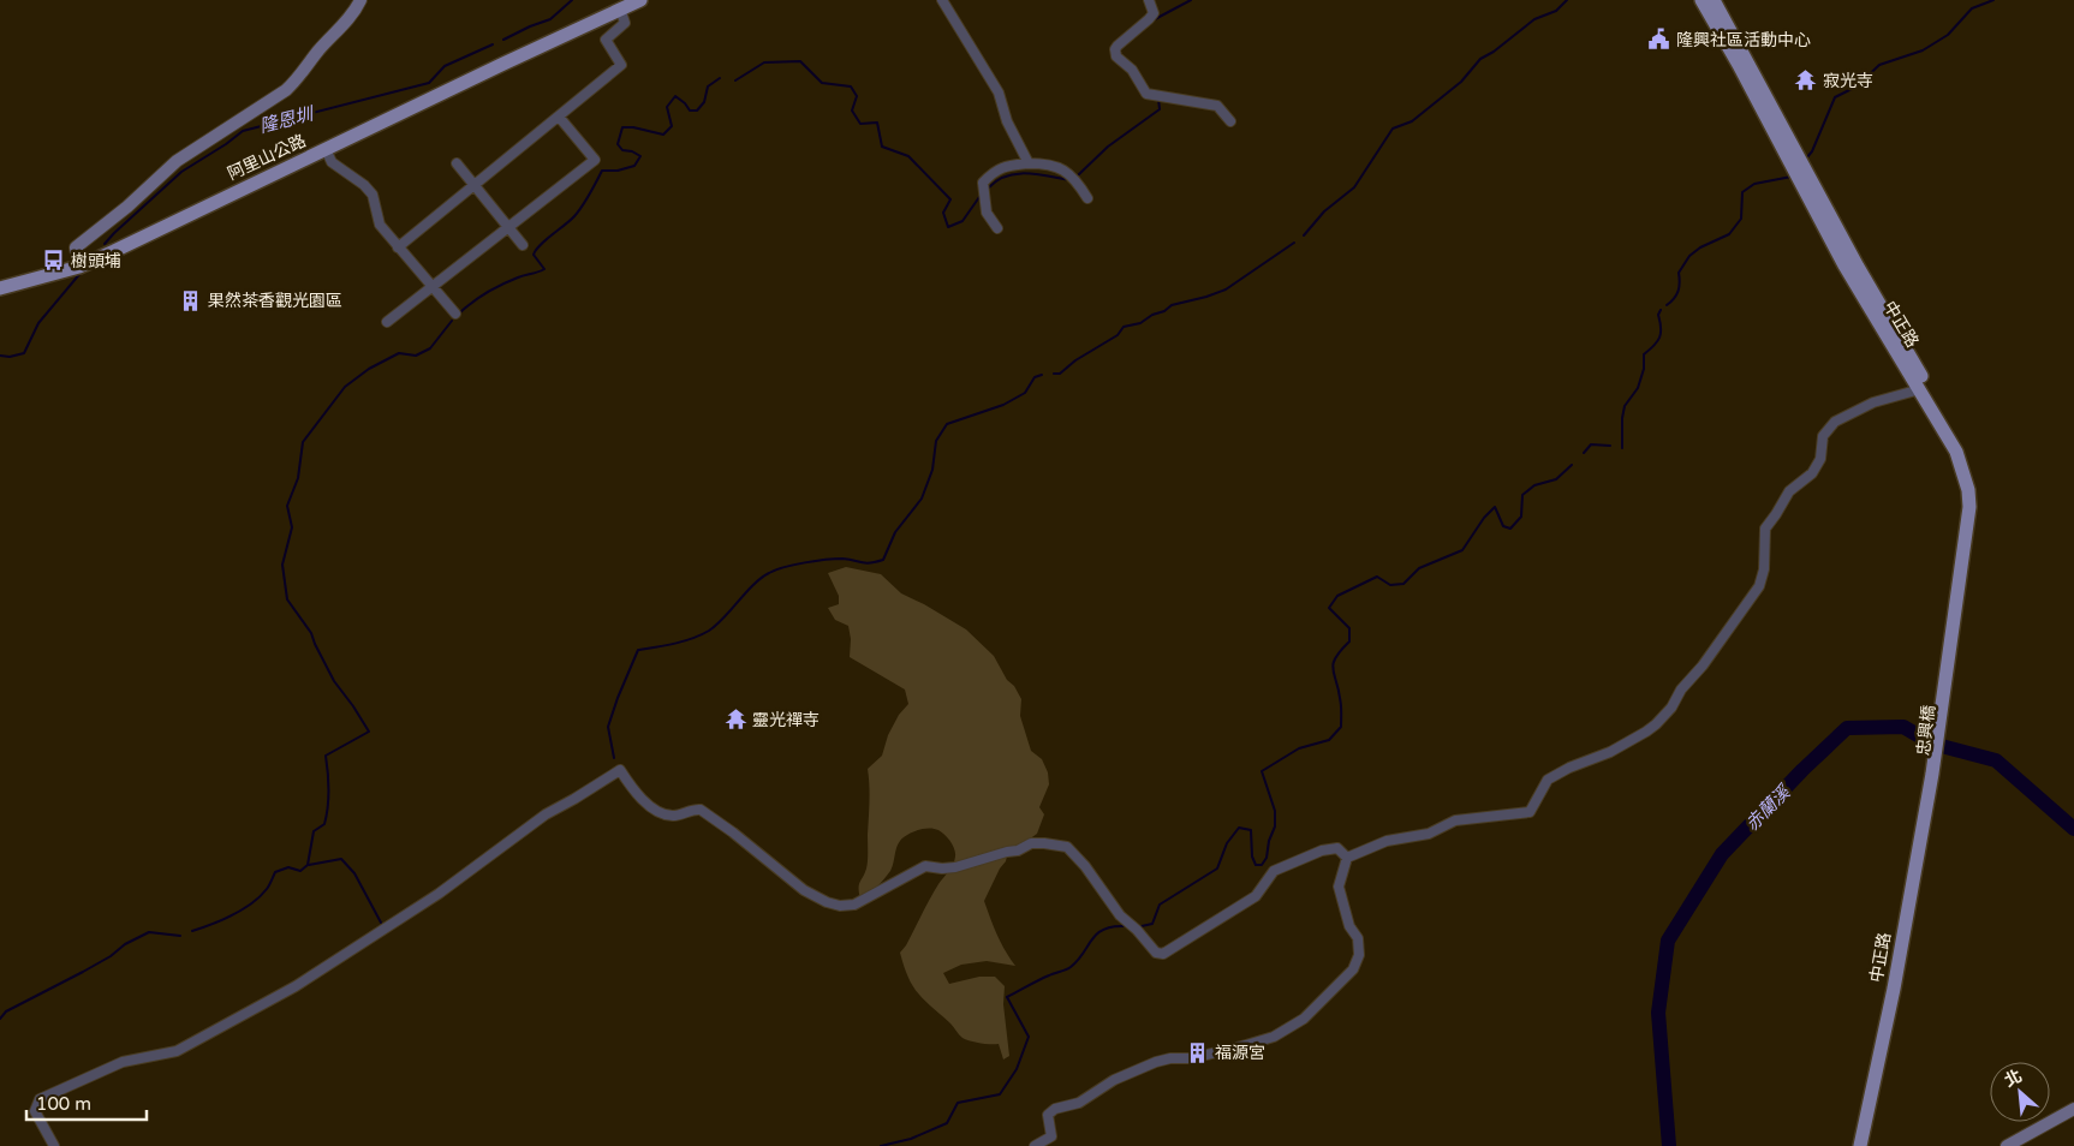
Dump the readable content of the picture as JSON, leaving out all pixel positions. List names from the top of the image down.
{
  "streets": {
    "main road": ["阿里山公路", "中正路", "忠興橋"]
  },
  "crossings": [
    ["中正路", "忠興橋"]
  ],
  "water": ["隆恩圳", "赤蘭溪"],
  "places": {
    "public building": ["隆興社區活動中心"],
    "temple": ["寂光寺", "靈光禪寺"],
    "bus stop": ["樹頭埔"],
    "building": ["果然茶香觀光園區", "福源宮"]
  },
  "scale_bar": "100 m",
  "north": "top left"
}
